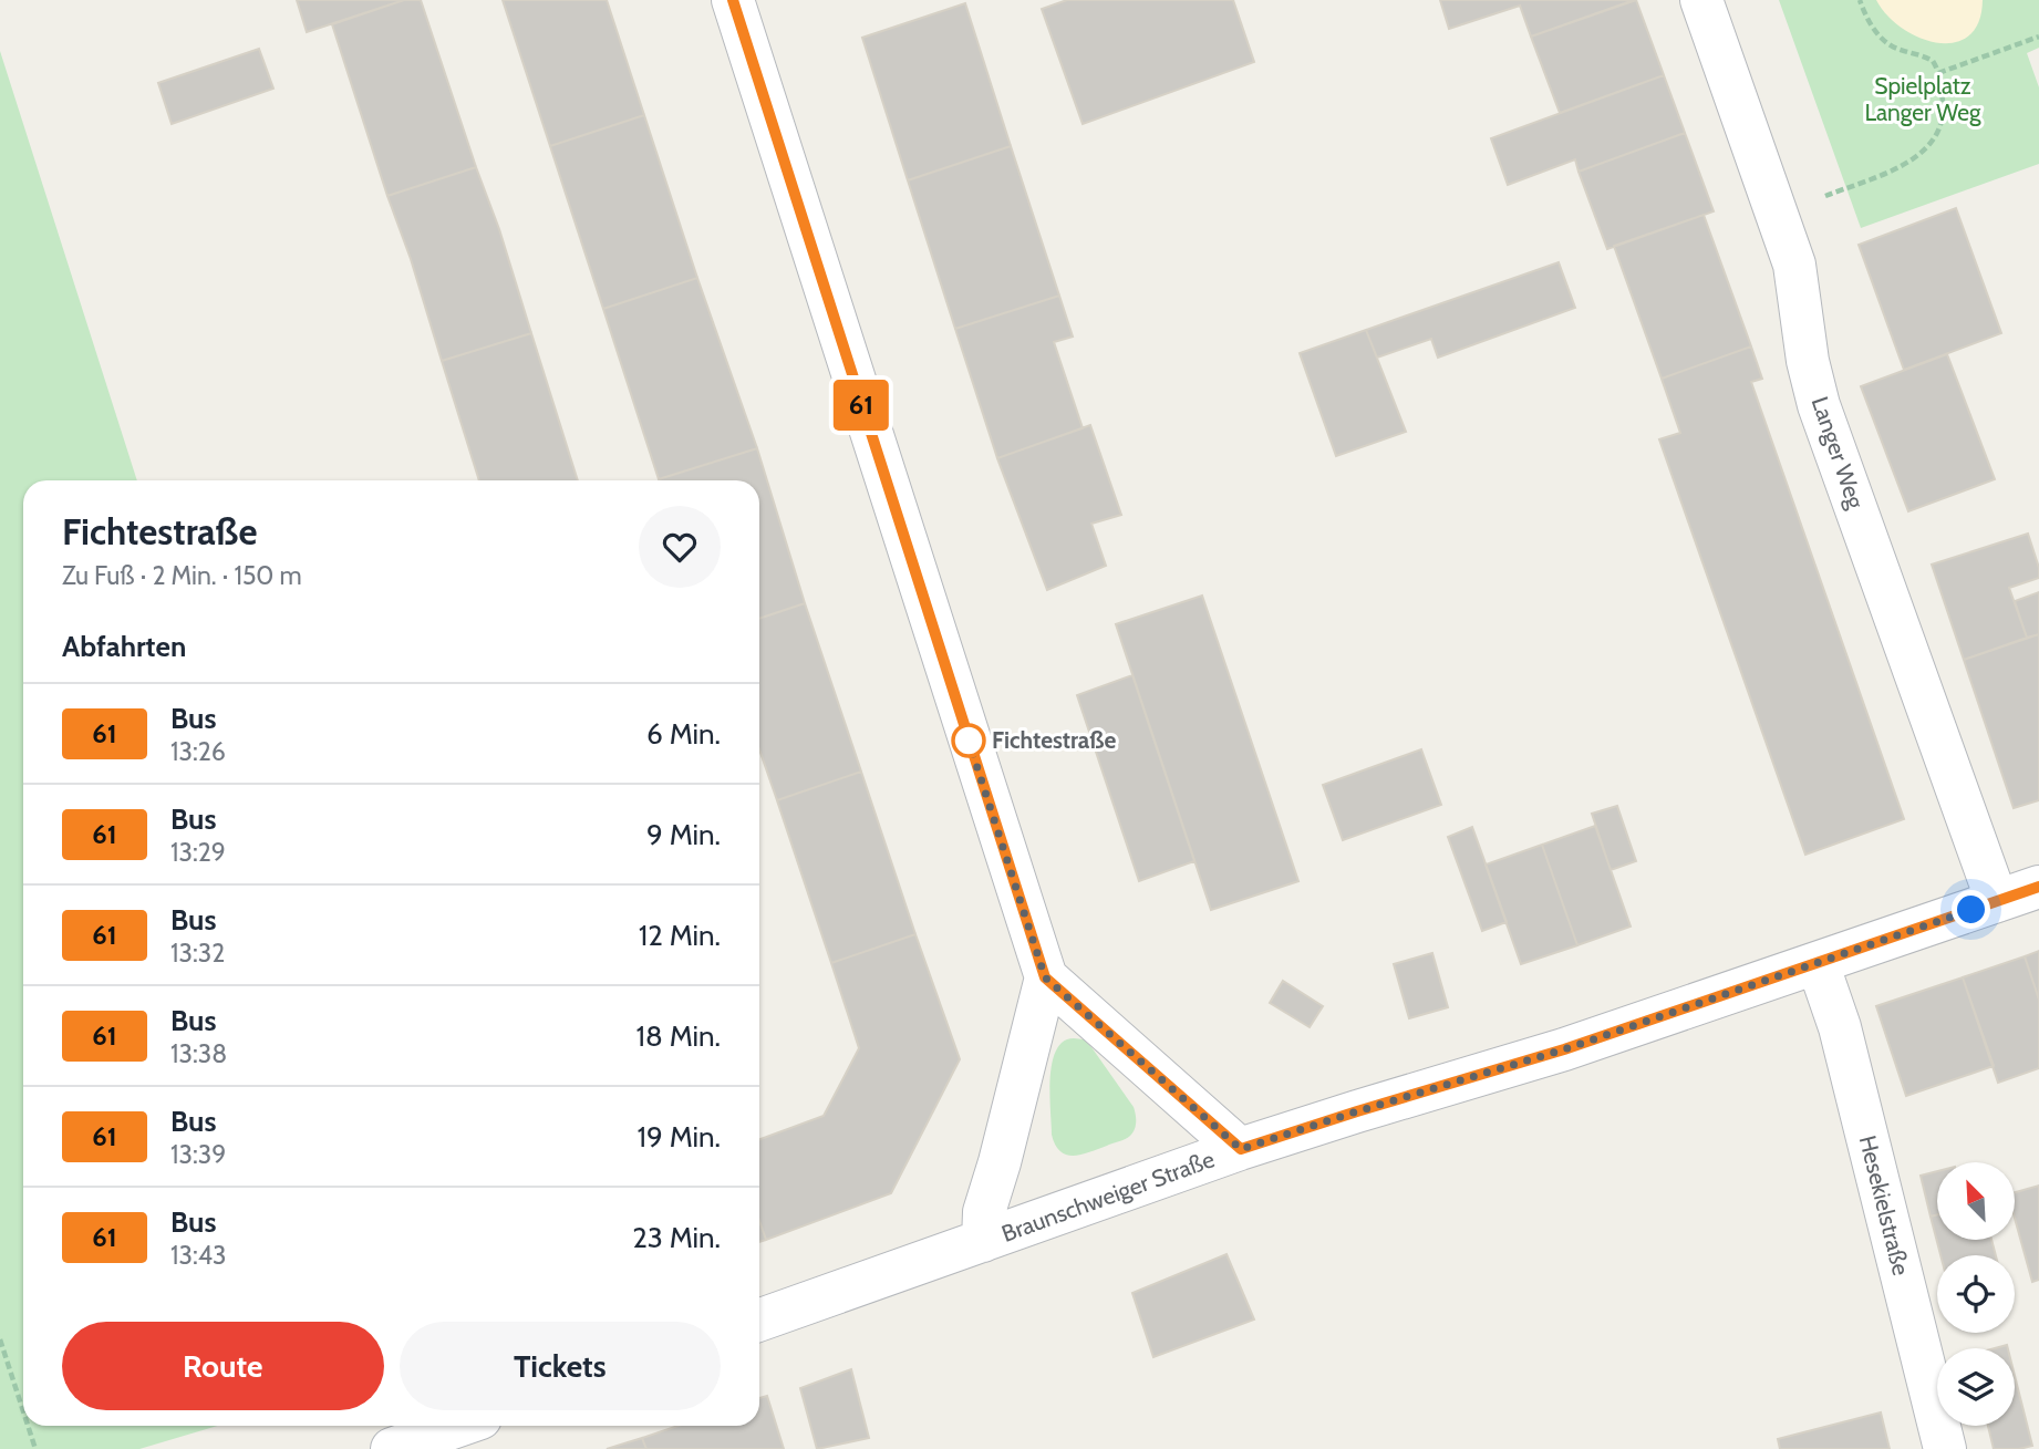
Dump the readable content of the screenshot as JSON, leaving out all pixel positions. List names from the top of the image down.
{
  "streets": {
    "street": ["Langer Weg", "Braunschweiger Straße", "Hesekielstraße"]
  },
  "crossings": [
    ["Langer Weg", "Braunschweiger Straße"],
    ["Braunschweiger Straße", "Hesekielstraße"]
  ],
  "parks": ["Spielplatz Langer Weg"],
  "places": ["Fichtestraße"],
  "lines": ["bus line 61"],
  "north": "top left",
  "page": {
    "on_map": "61",
    "heading": [
      ["Fichtestraße", "Zu Fuß · 2 Min. · 150 m"],
      "Abfahrten"
    ],
    "list": [
      {
        "mark": "61",
        "name": "Bus",
        "note": "13:26",
        "value": "6 Min."
      },
      {
        "mark": "61",
        "name": "Bus",
        "note": "13:29",
        "value": "9 Min."
      },
      {
        "mark": "61",
        "name": "Bus",
        "note": "13:32",
        "value": "12 Min."
      },
      {
        "mark": "61",
        "name": "Bus",
        "note": "13:38",
        "value": "18 Min."
      },
      {
        "mark": "61",
        "name": "Bus",
        "note": "13:39",
        "value": "19 Min."
      },
      {
        "mark": "61",
        "name": "Bus",
        "note": "13:43",
        "value": "23 Min."
      }
    ],
    "buttons": ["Route", "Tickets"]
  }
}
